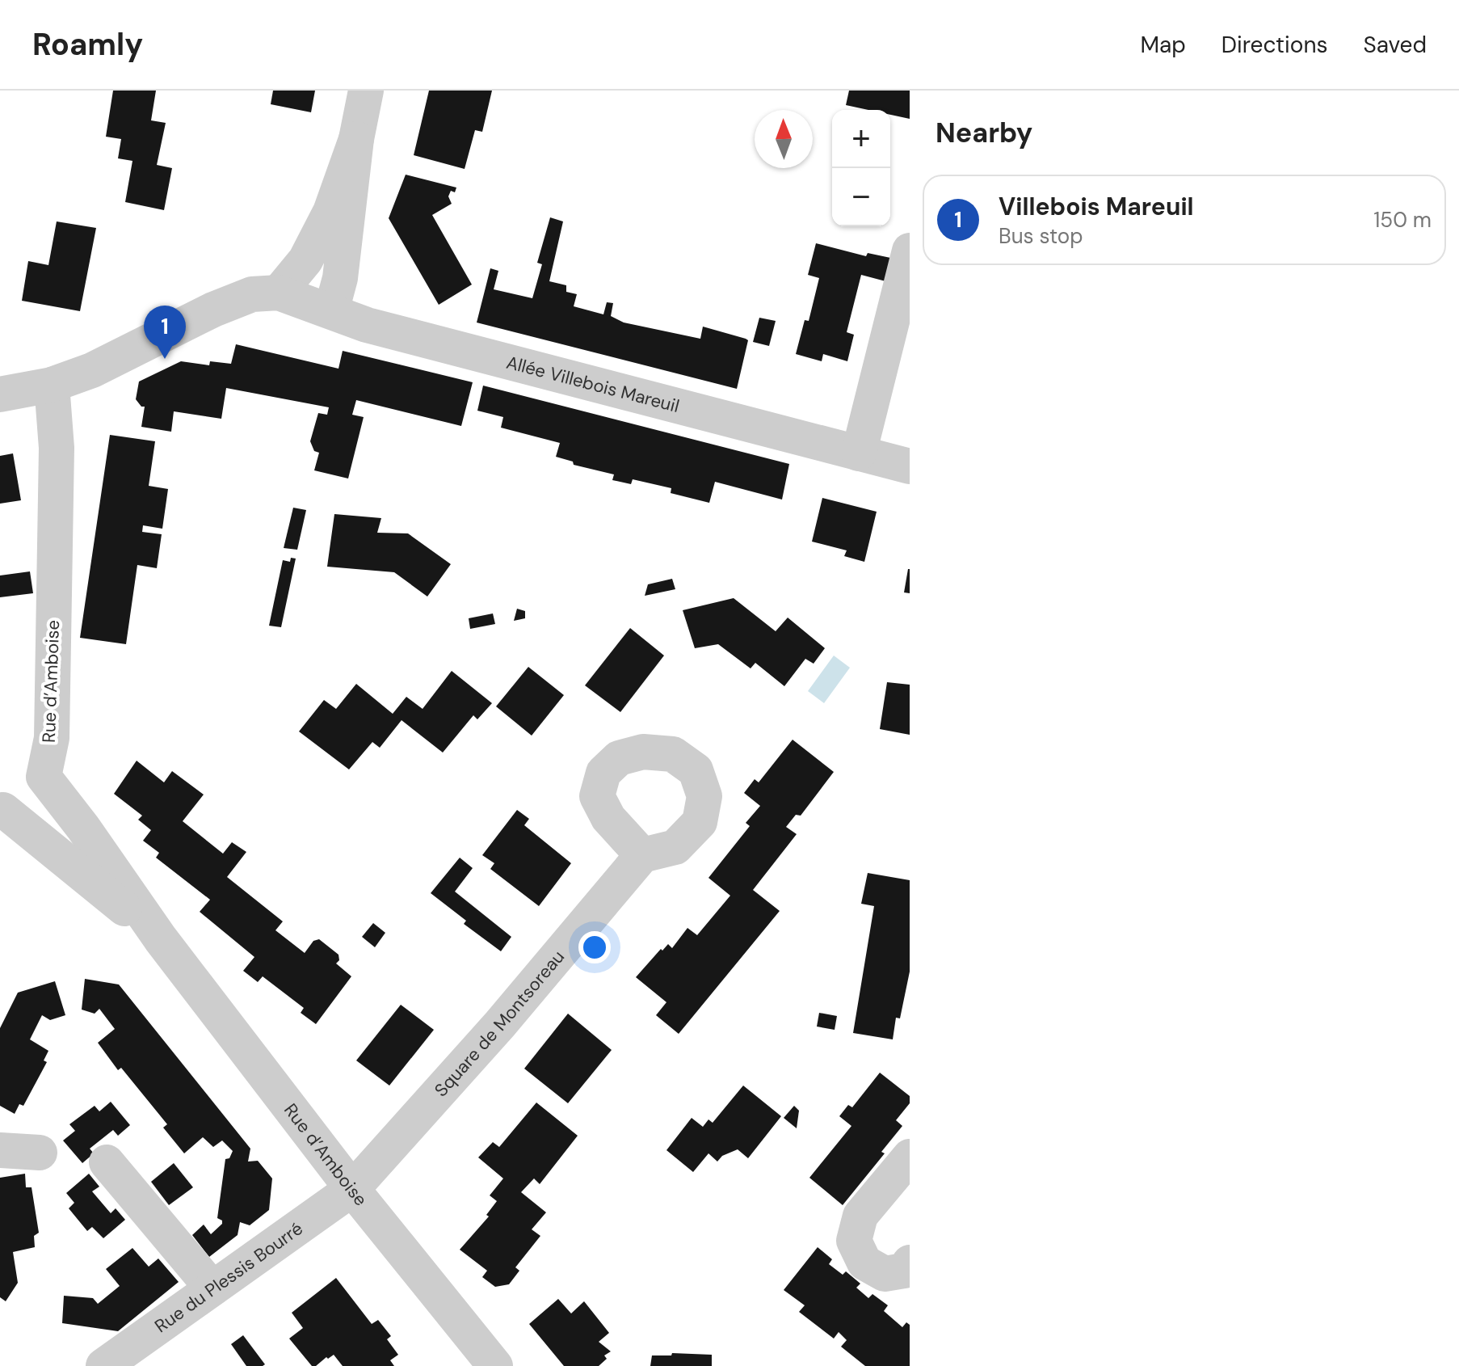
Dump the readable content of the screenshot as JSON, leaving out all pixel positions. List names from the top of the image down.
{
  "streets": {
    "street": [
      "Allée Villebois Mareuil",
      "Rue d’Amboise",
      "Square de Montsoreau",
      "Rue du Plessis Bourré"
    ]
  },
  "crossings": [
    ["Rue d’Amboise", "Square de Montsoreau"],
    ["Rue d’Amboise", "Rue du Plessis Bourré"],
    ["Square de Montsoreau", "Rue du Plessis Bourré"]
  ],
  "north": "top",
  "page": {
    "header": "Roamly",
    "nav": ["Map", "Directions", "Saved"],
    "heading": "Nearby",
    "map_buttons": ["+", "−"],
    "list": [
      {
        "mark": "1",
        "name": "Villebois Mareuil",
        "note": "Bus stop",
        "value": "150 m"
      }
    ],
    "pins": "1"
  }
}
